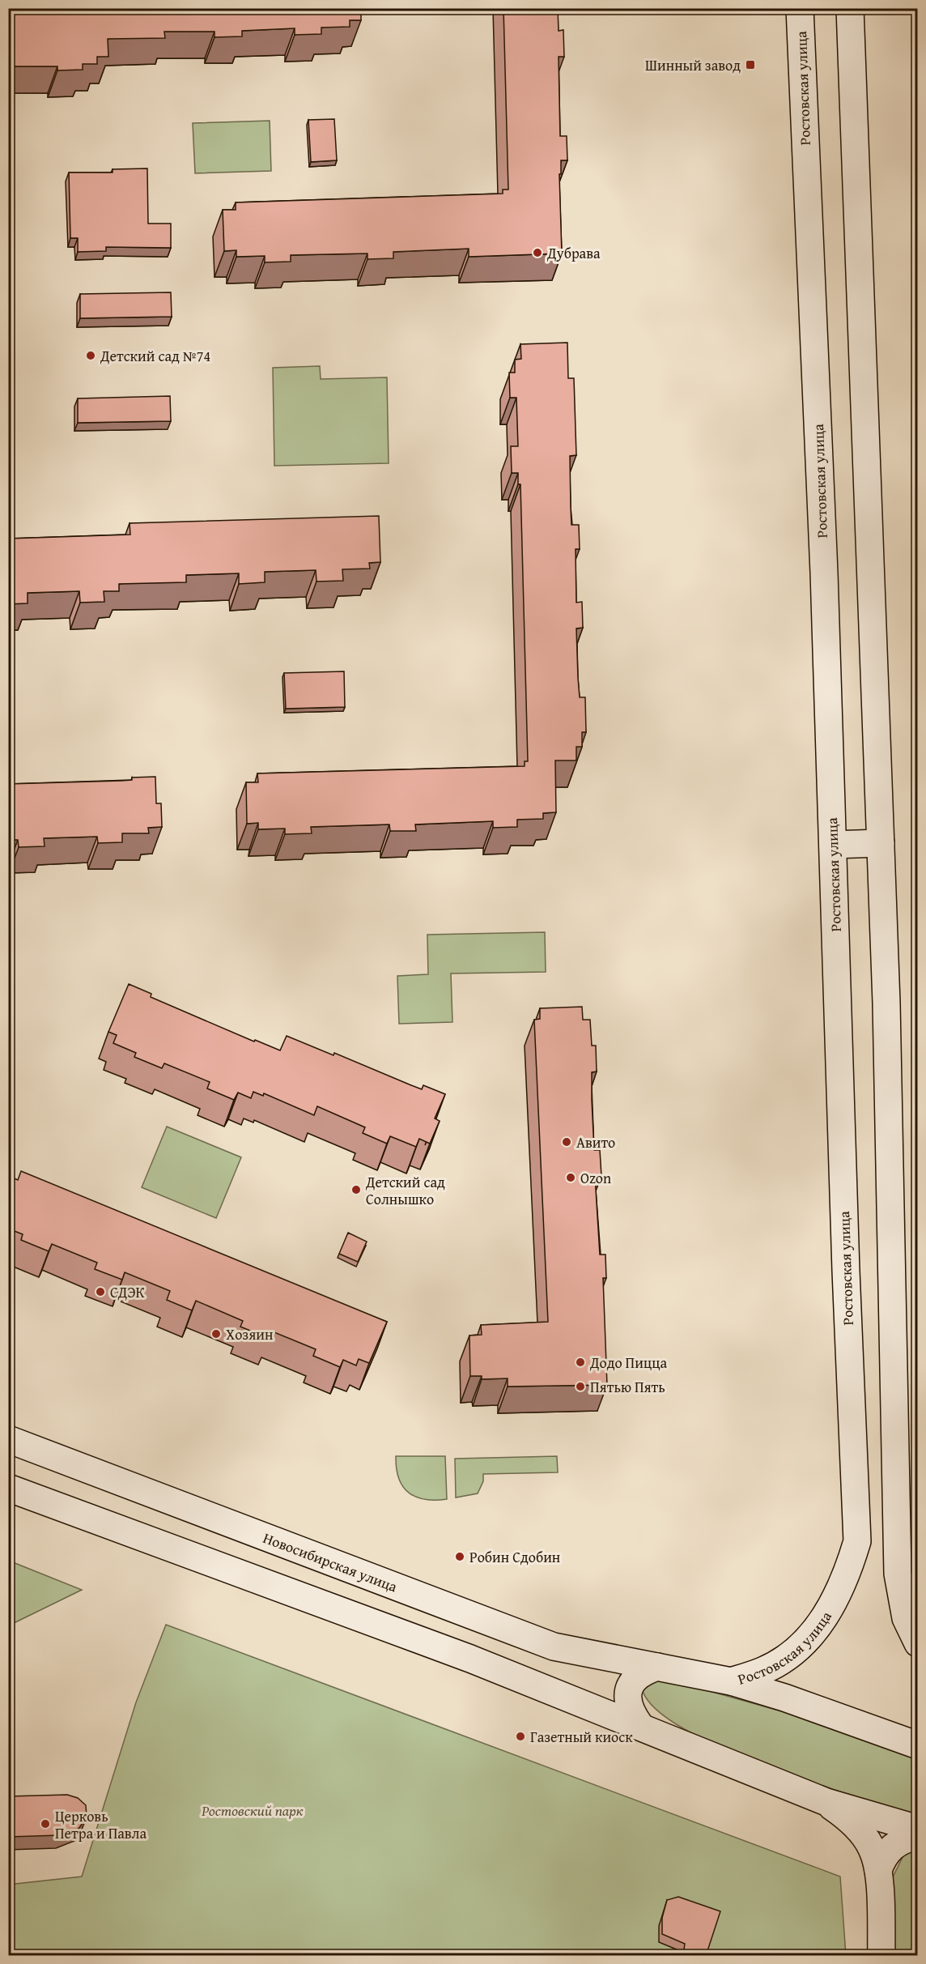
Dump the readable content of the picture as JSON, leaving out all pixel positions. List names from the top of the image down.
{
  "streets": {
    "street": ["Ростовская улица", "Новосибирская улица"]
  },
  "crossings": [
    ["Ростовская улица", "Новосибирская улица"]
  ],
  "parks": ["Ростовский парк"],
  "places": {
    "transit": ["Шинный завод"],
    "other": [
      "Дубрава",
      "Детский сад №74",
      "Авито",
      "Ozon",
      "Детский сад Солнышко",
      "СДЭК",
      "Хозяин",
      "Додо Пицца",
      "Пятью Пять",
      "Робин Сдобин",
      "Газетный киоск",
      "Церковь Петра и Павла"
    ]
  }
}
